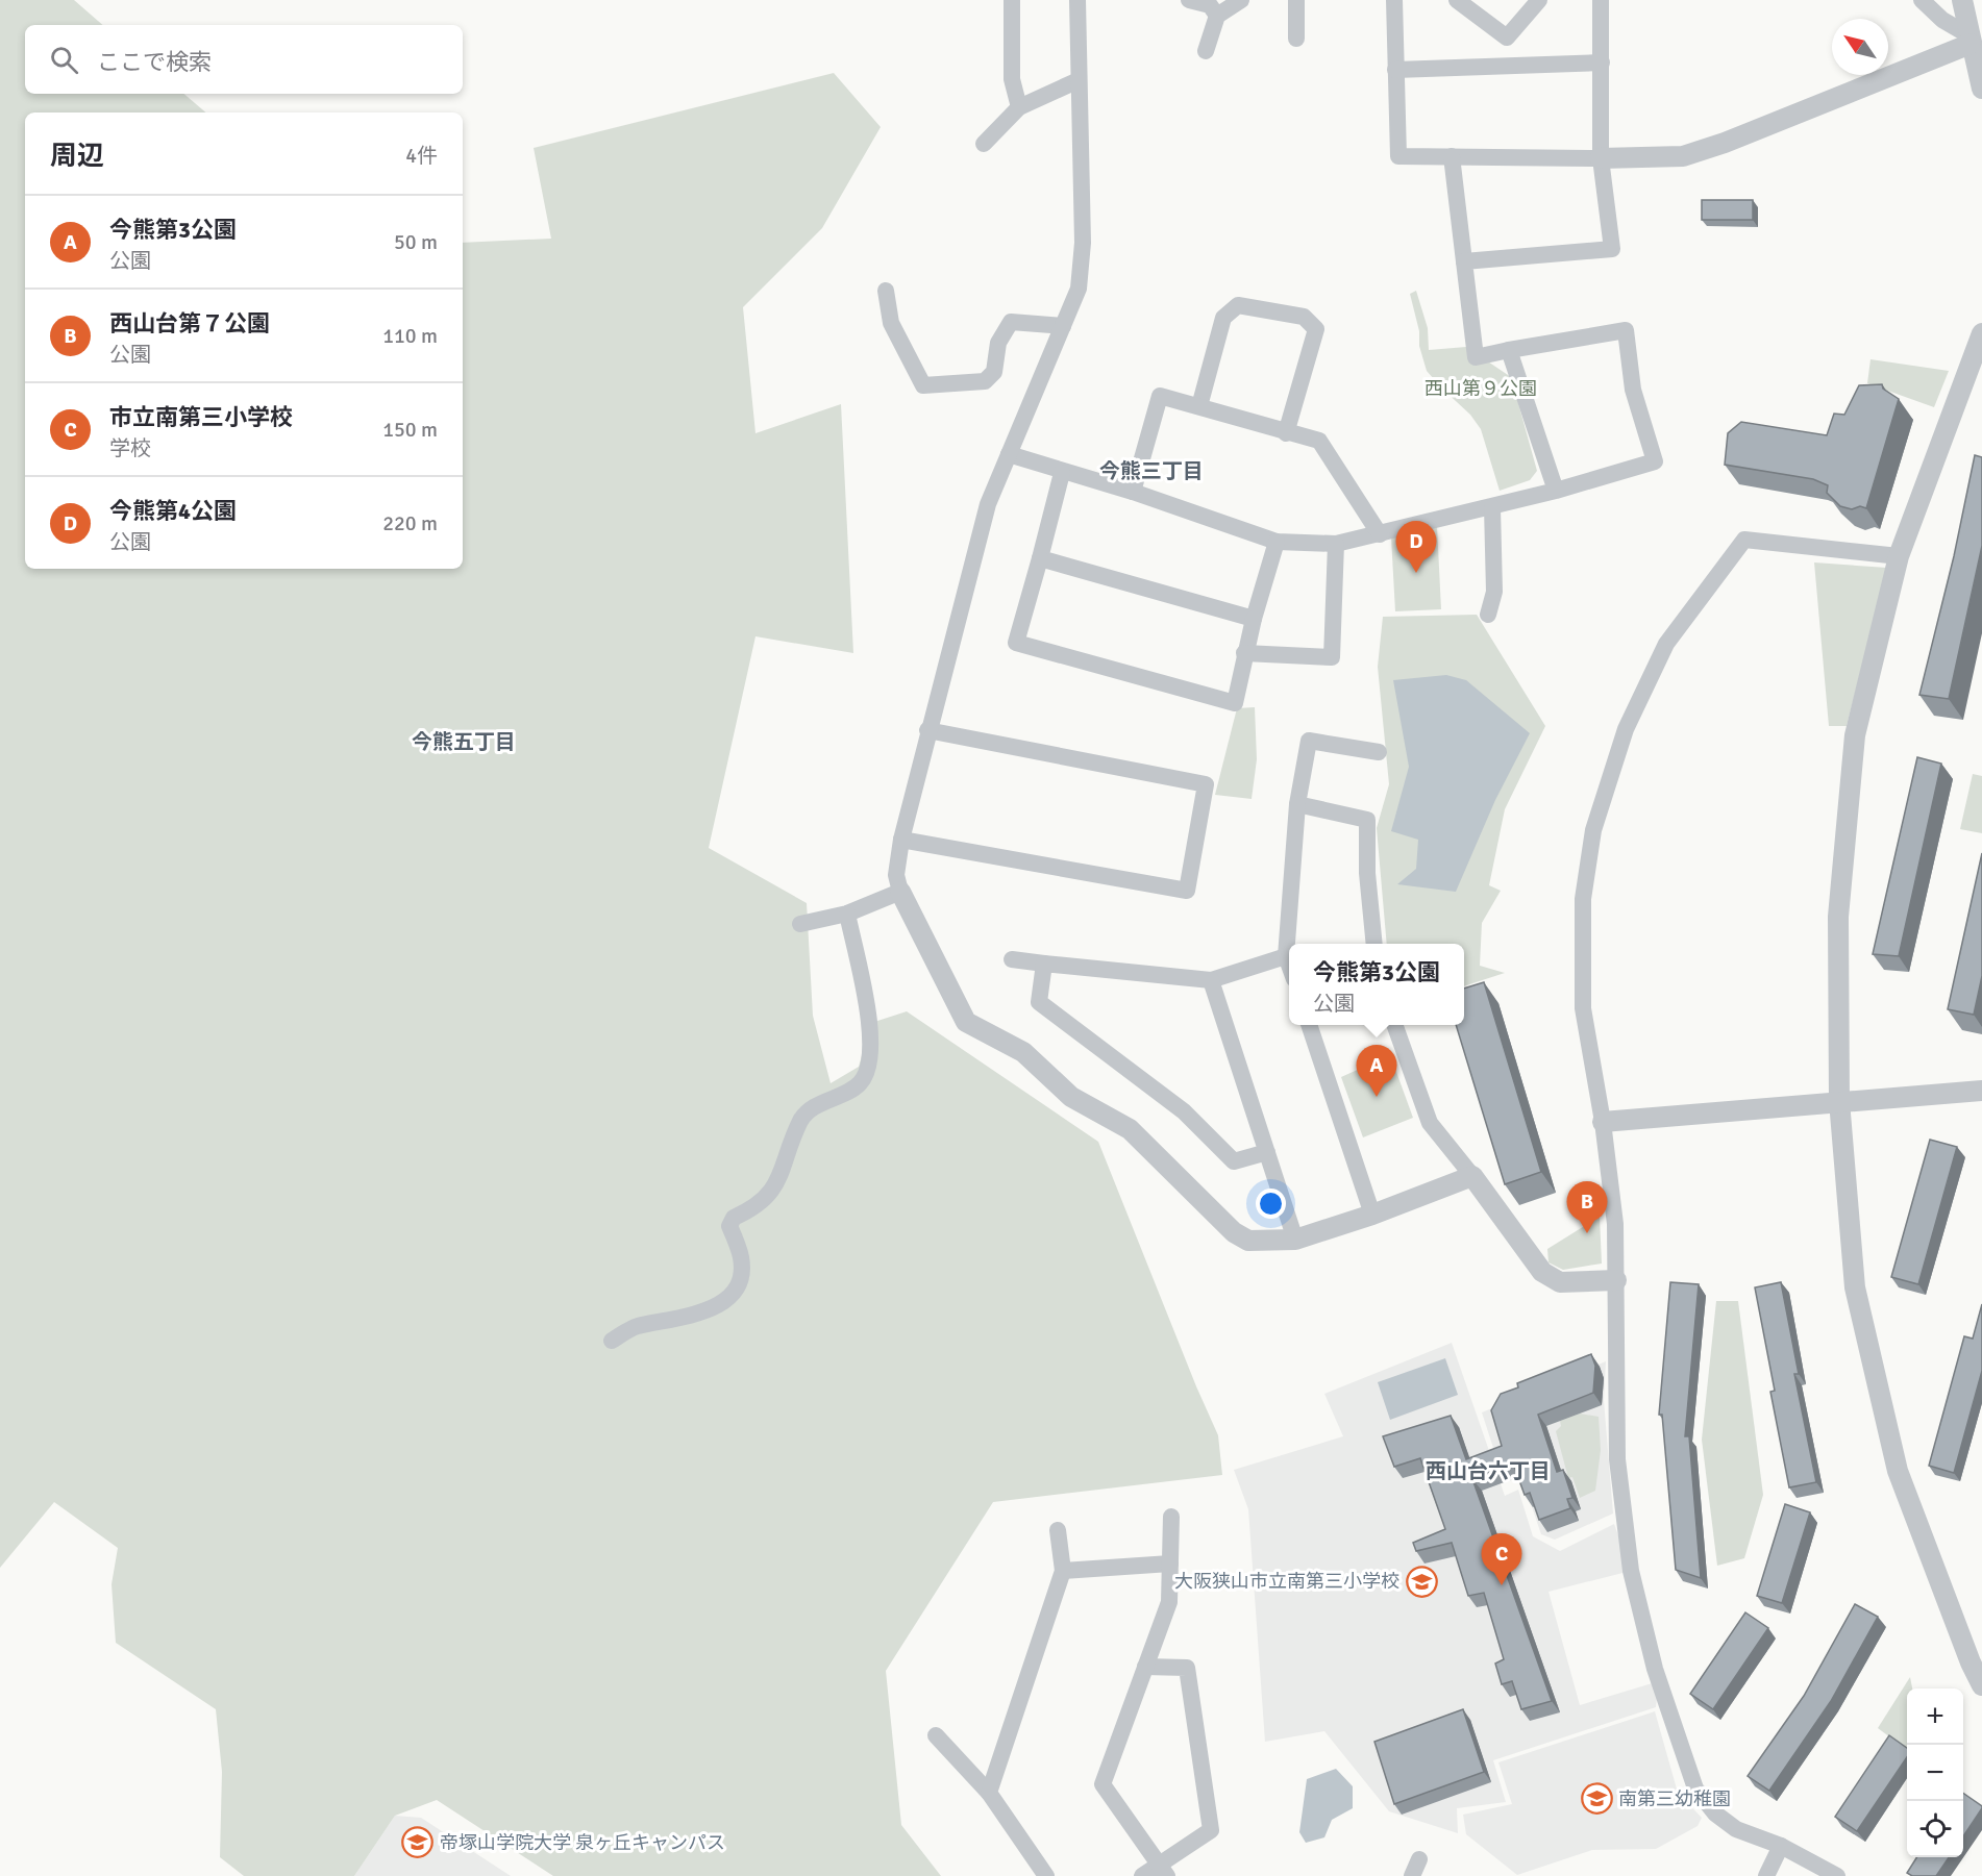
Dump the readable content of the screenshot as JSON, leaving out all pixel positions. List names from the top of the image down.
{
  "districts": ["今熊三丁目", "今熊五丁目", "西山台六丁目"],
  "parks": ["西山第９公園"],
  "places": {
    "school or university": ["大阪狭山市立南第三小学校", "南第三幼稚園", "帝塚山学院大学 泉ヶ丘キャンパス"]
  },
  "north": "top left",
  "page": {
    "search": "ここで検索",
    "heading": ["周辺", "4件"],
    "list": [
      {
        "mark": "A",
        "name": "今熊第3公園",
        "note": "公園",
        "value": "50 m"
      },
      {
        "mark": "B",
        "name": "西山台第７公園",
        "note": "公園",
        "value": "110 m"
      },
      {
        "mark": "C",
        "name": "市立南第三小学校",
        "note": "学校",
        "value": "150 m"
      },
      {
        "mark": "D",
        "name": "今熊第4公園",
        "note": "公園",
        "value": "220 m"
      }
    ],
    "pins": [
      "D",
      "A",
      "B",
      "C"
    ],
    "popup": ["今熊第3公園", "公園"],
    "map_buttons": ["+", "−"]
  }
}
